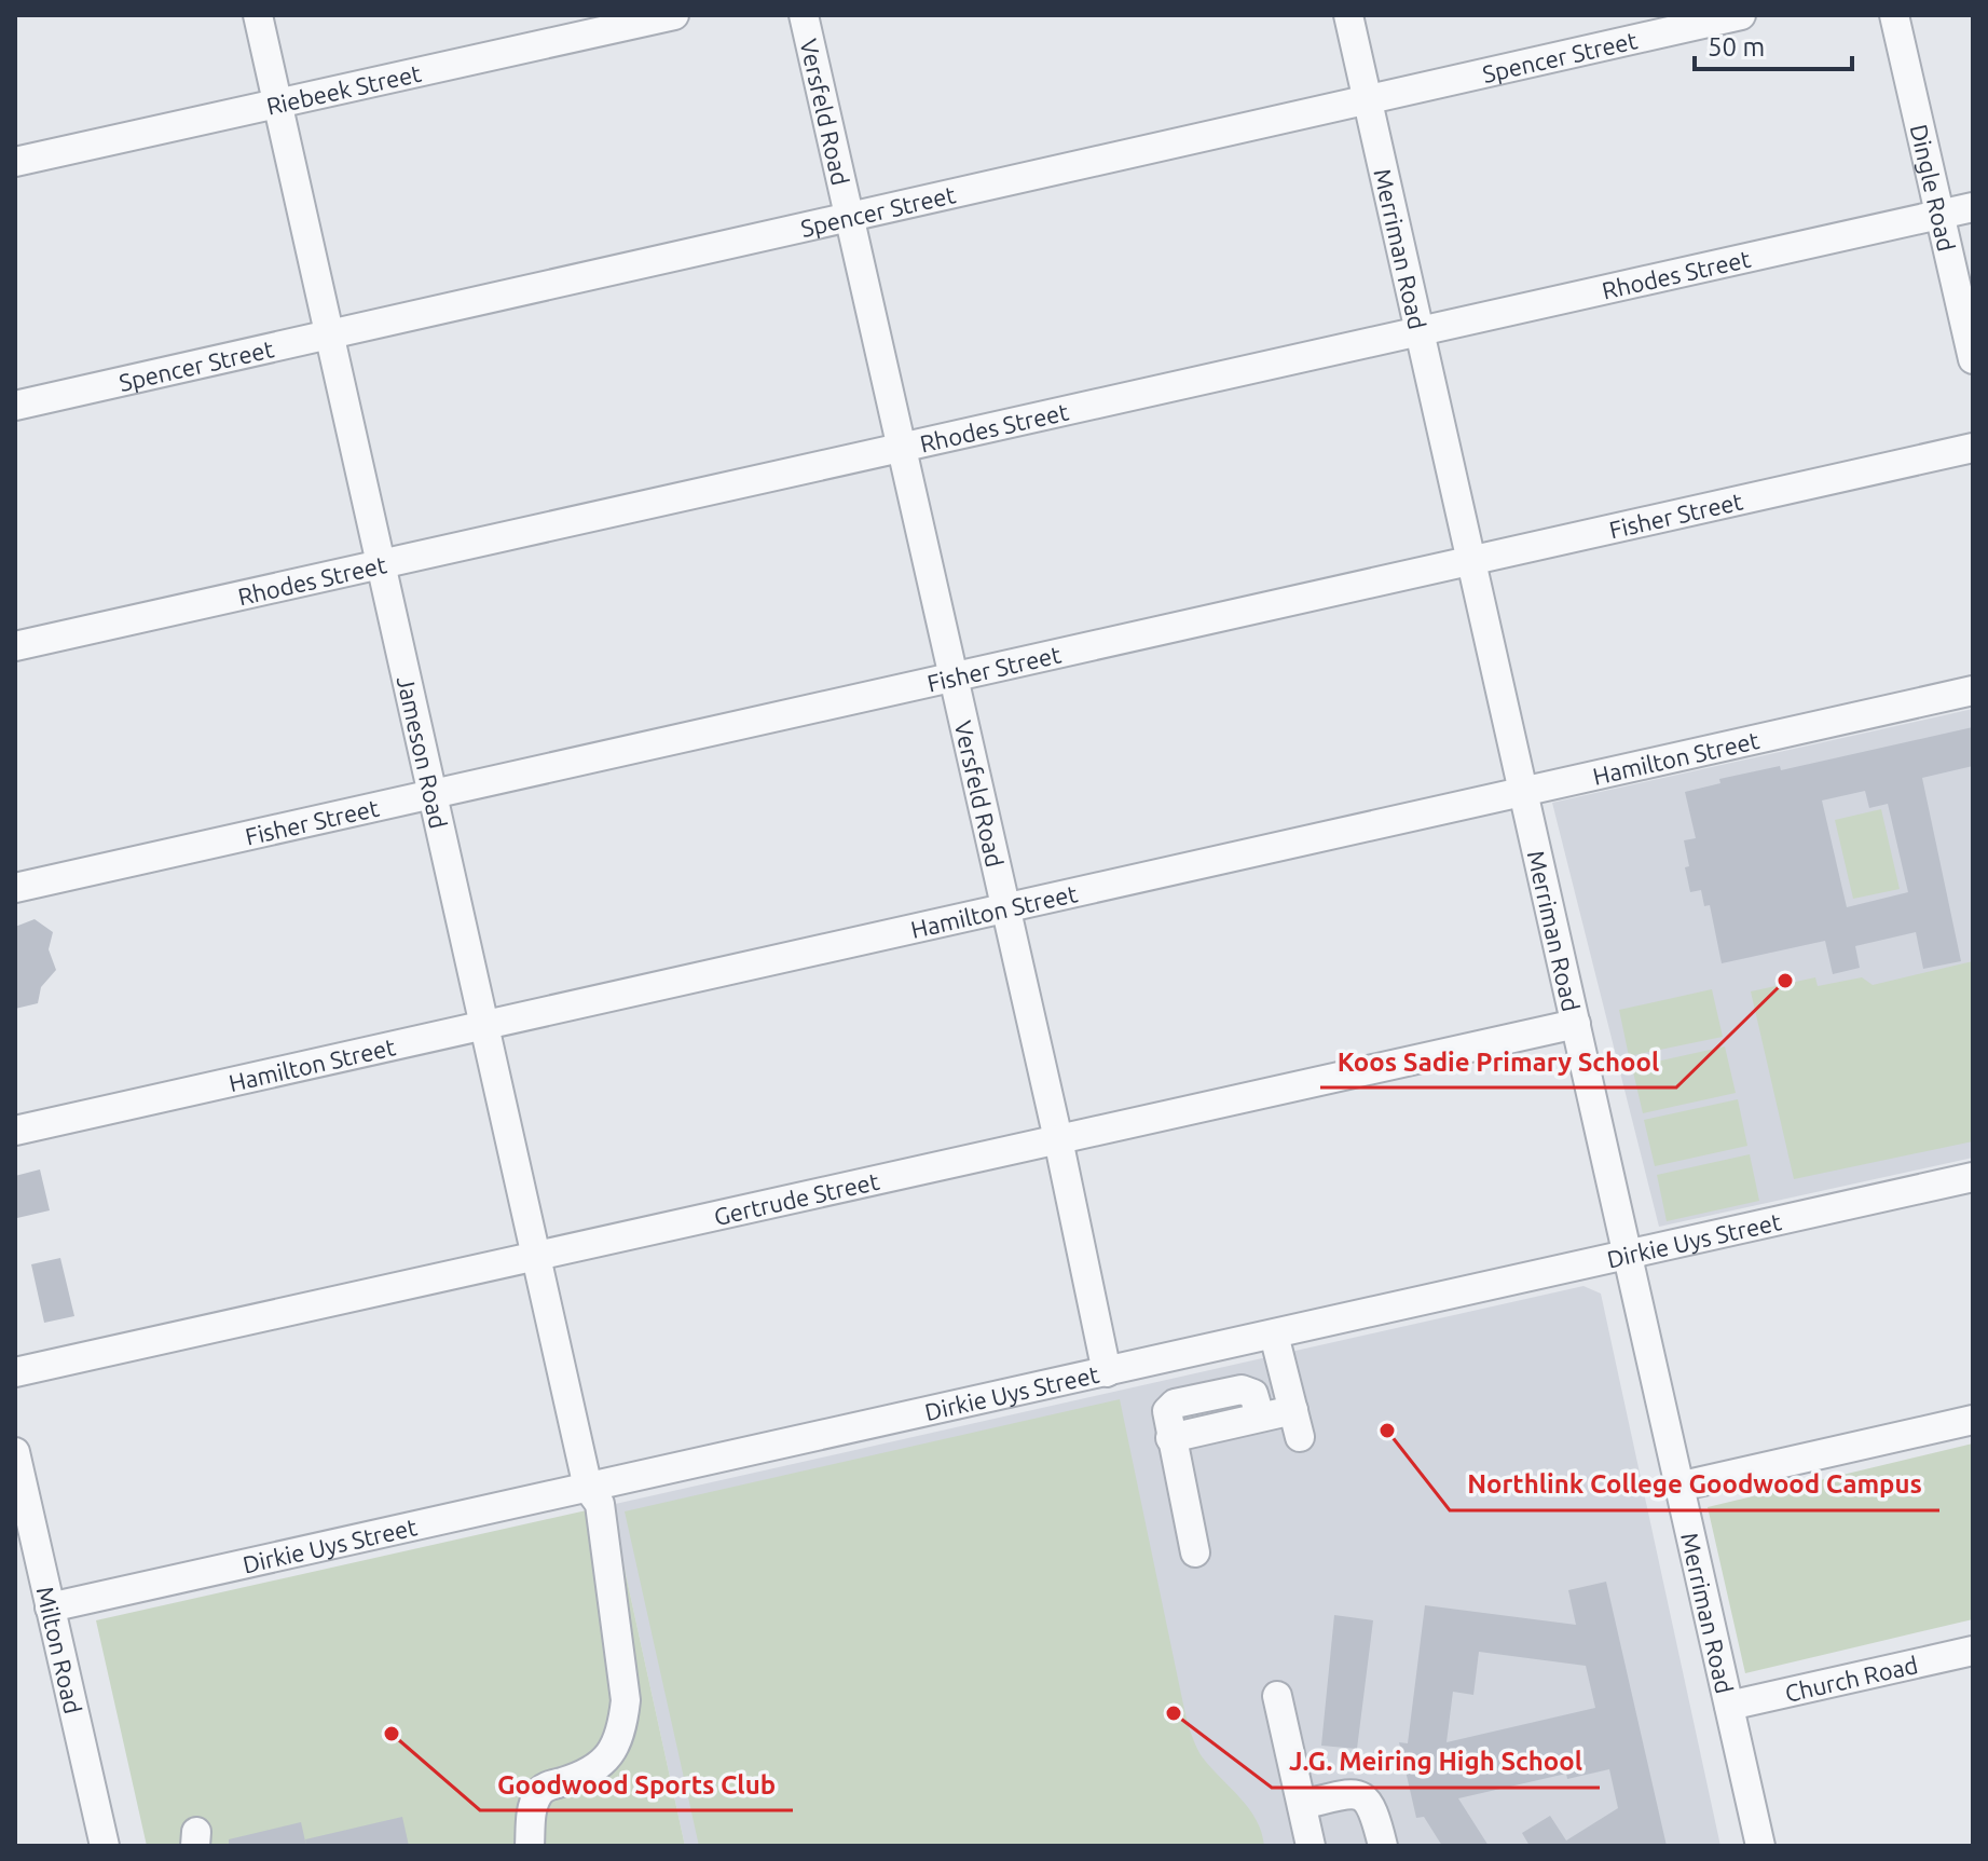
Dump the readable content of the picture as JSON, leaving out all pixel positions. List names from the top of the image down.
{
  "streets": {
    "street": [
      "Spencer Street",
      "Riebeek Street",
      "Versfeld Road",
      "Dingle Road",
      "Merriman Road",
      "Rhodes Street",
      "Fisher Street",
      "Jameson Road",
      "Hamilton Street",
      "Gertrude Street",
      "Dirkie Uys Street",
      "Milton Road",
      "Church Road"
    ]
  },
  "crossings": [
    ["Spencer Street", "Versfeld Road"],
    ["Spencer Street", "Merriman Road"],
    ["Spencer Street", "Jameson Road"],
    ["Riebeek Street", "Jameson Road"],
    ["Versfeld Road", "Rhodes Street"],
    ["Versfeld Road", "Fisher Street"],
    ["Versfeld Road", "Hamilton Street"],
    ["Versfeld Road", "Gertrude Street"],
    ["Versfeld Road", "Dirkie Uys Street"],
    ["Dingle Road", "Rhodes Street"],
    ["Merriman Road", "Rhodes Street"],
    ["Merriman Road", "Fisher Street"],
    ["Merriman Road", "Hamilton Street"],
    ["Merriman Road", "Gertrude Street"],
    ["Merriman Road", "Dirkie Uys Street"],
    ["Merriman Road", "Church Road"],
    ["Rhodes Street", "Jameson Road"],
    ["Fisher Street", "Jameson Road"],
    ["Jameson Road", "Hamilton Street"],
    ["Jameson Road", "Gertrude Street"],
    ["Jameson Road", "Dirkie Uys Street"],
    ["Dirkie Uys Street", "Milton Road"]
  ],
  "places": [
    "Koos Sadie Primary School",
    "Northlink College Goodwood Campus",
    "J.G. Meiring High School",
    "Goodwood Sports Club"
  ],
  "scale_bar": "50 m"
}
